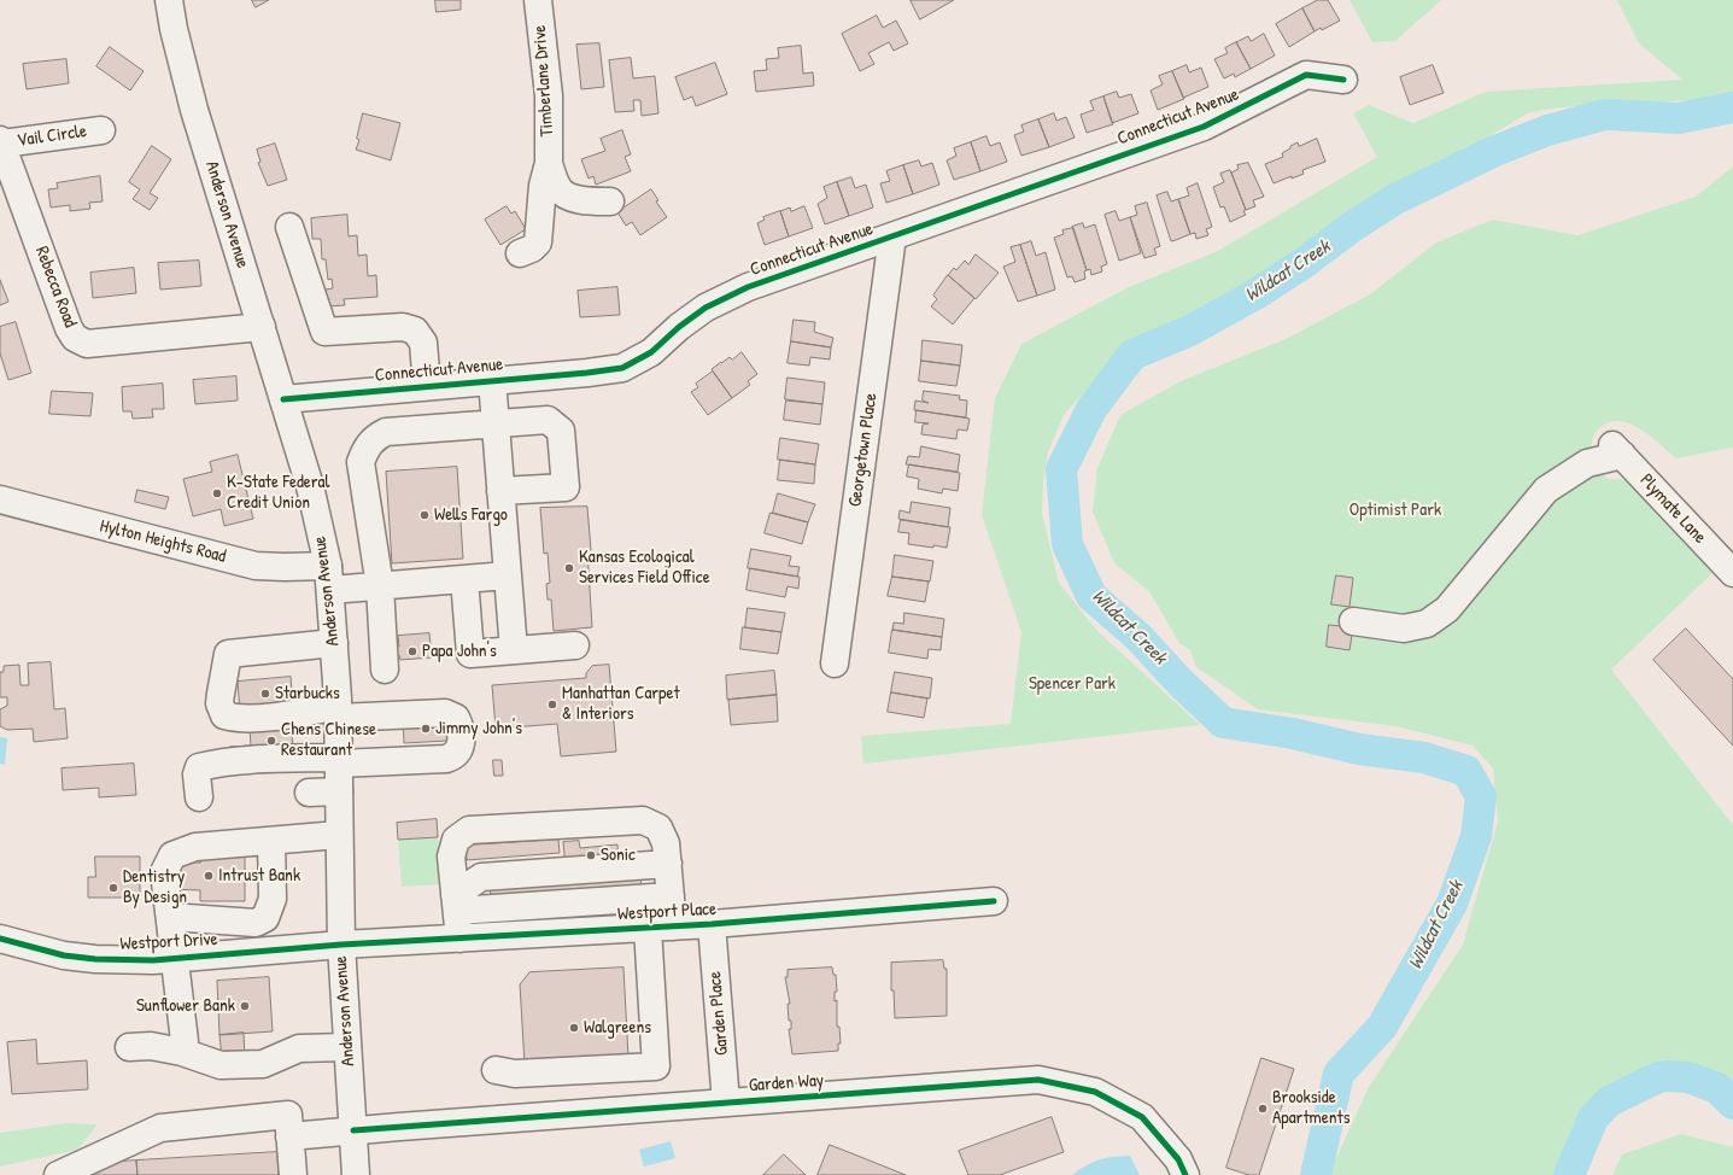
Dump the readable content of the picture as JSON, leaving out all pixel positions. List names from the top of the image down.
{
  "streets": {
    "street": [
      "Timberlane Drive",
      "Connecticut Avenue",
      "Vail Circle",
      "Anderson Avenue",
      "Rebecca Road",
      "Georgetown Place",
      "Plymate Lane",
      "Hylton Heights Road",
      "Westport Place",
      "Westport Drive",
      "Garden Place",
      "Garden Way"
    ]
  },
  "crossings": [
    ["Connecticut Avenue", "Anderson Avenue"],
    ["Connecticut Avenue", "Georgetown Place"],
    ["Vail Circle", "Rebecca Road"],
    ["Anderson Avenue", "Rebecca Road"],
    ["Anderson Avenue", "Hylton Heights Road"],
    ["Anderson Avenue", "Westport Place"],
    ["Anderson Avenue", "Westport Drive"],
    ["Anderson Avenue", "Garden Way"],
    ["Westport Place", "Westport Drive"],
    ["Westport Place", "Garden Place"],
    ["Garden Place", "Garden Way"]
  ],
  "water": ["Wildcat Creek"],
  "parks": ["Optimist Park", "Spencer Park"],
  "places": [
    "K-State Federal Credit Union",
    "Wells Fargo",
    "Kansas Ecological Services Field Office",
    "Papa John's",
    "Starbucks",
    "Manhattan Carpet & Interiors",
    "Jimmy John's",
    "Chens Chinese Restaurant",
    "Sonic",
    "Intrust Bank",
    "Dentistry By Design",
    "Sunflower Bank",
    "Walgreens",
    "Brookside Apartments"
  ]
}
